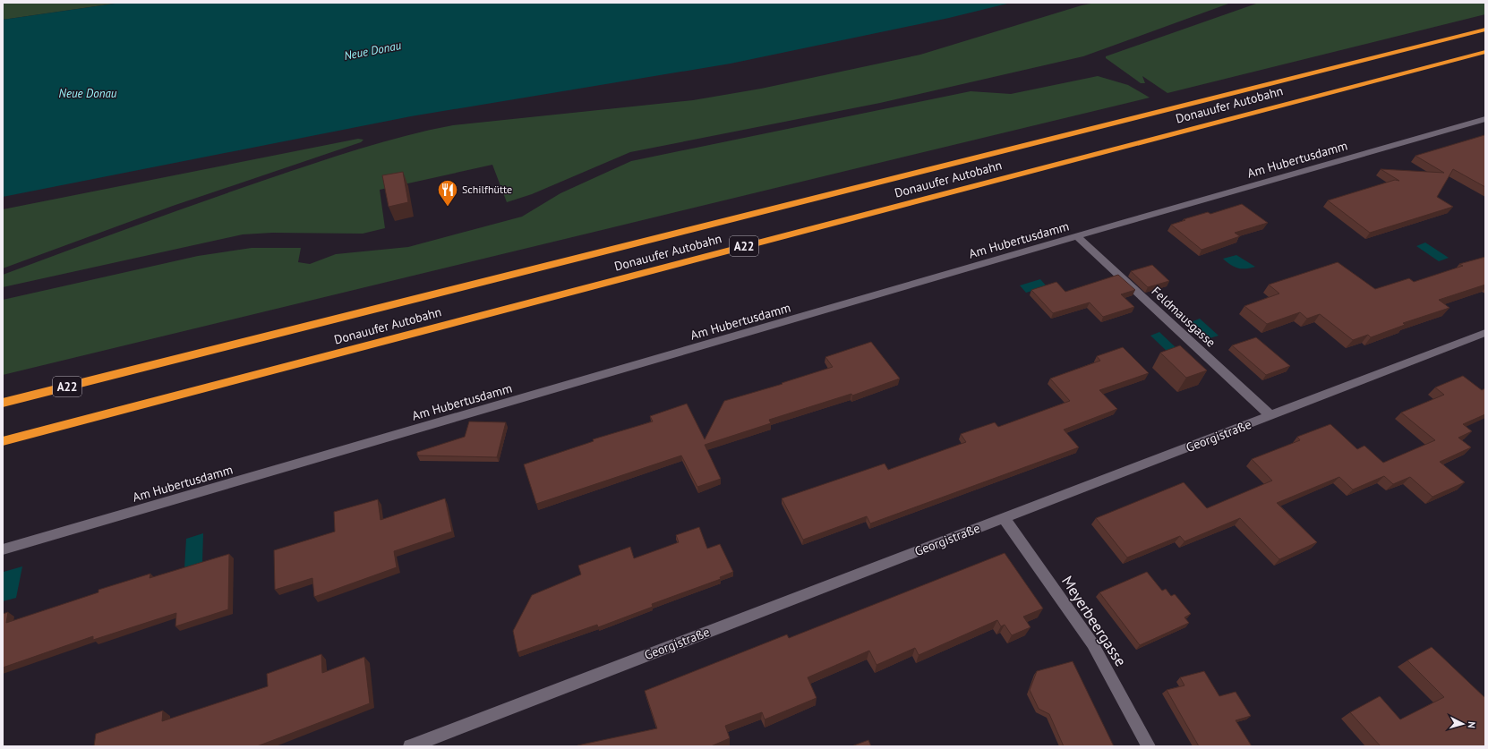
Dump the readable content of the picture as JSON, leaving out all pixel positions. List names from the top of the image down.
{
  "streets": {
    "highway": ["Donauufer Autobahn", "A22"],
    "street": [
      "Am Hubertusdamm",
      "Feldmausgasse",
      "Georgistraße",
      "Meyerbeergasse"
    ]
  },
  "crossings": [
    ["Am Hubertusdamm", "Feldmausgasse"],
    ["Feldmausgasse", "Georgistraße"],
    ["Georgistraße", "Meyerbeergasse"]
  ],
  "water": ["Neue Donau"],
  "places": {
    "restaurant": ["Schilfhütte"]
  },
  "north": "right"
}
